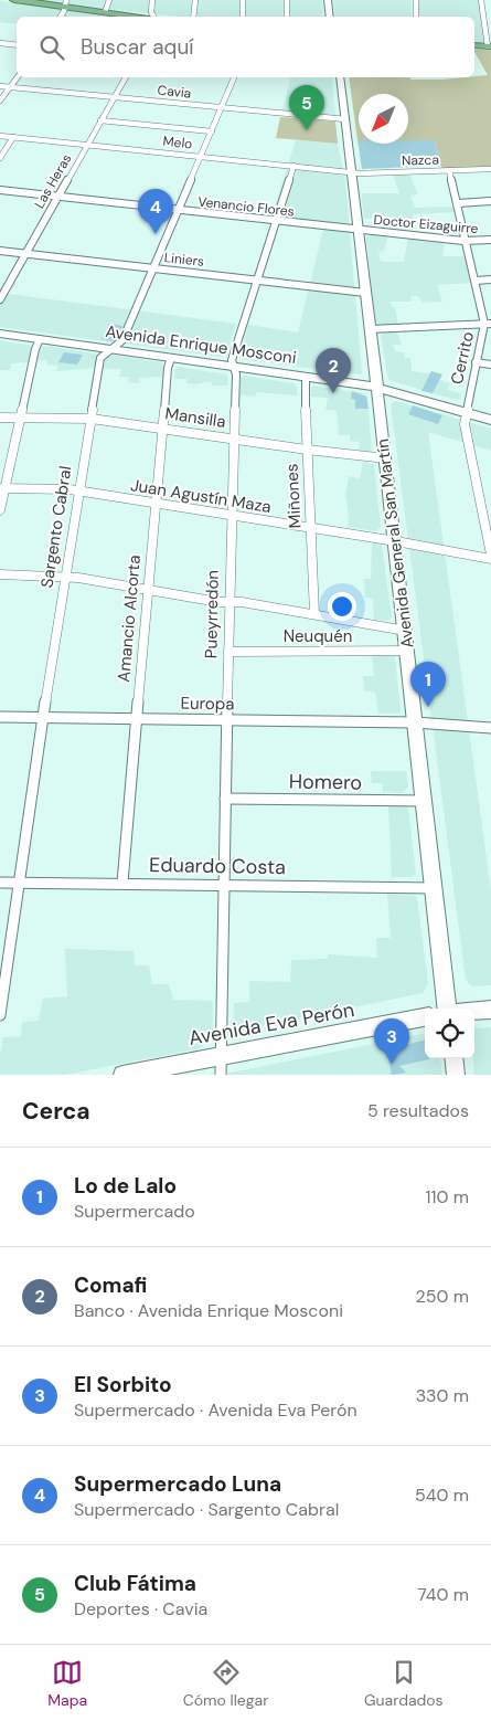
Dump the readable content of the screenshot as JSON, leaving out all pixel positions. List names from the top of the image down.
{
  "streets": {
    "main road": ["Avenida Enrique Mosconi", "Avenida General San Martín", "Avenida Eva Perón"],
    "street": [
      "Cavia",
      "Melo",
      "Nazca",
      "Las Heras",
      "Venancio Flores",
      "Doctor Eizaguirre",
      "Liniers",
      "Cerrito",
      "Mansilla",
      "Juan Agustín Maza",
      "Miñones",
      "Sargento Cabral",
      "Pueyrredón",
      "Amancio Alcorta",
      "Neuquén",
      "Europa",
      "Homero",
      "Eduardo Costa"
    ]
  },
  "crossings": [
    ["Cavia", "Las Heras"],
    ["Cavia", "Sargento Cabral"],
    ["Cavia", "Avenida General San Martín"],
    ["Melo", "Nazca"],
    ["Melo", "Las Heras"],
    ["Melo", "Sargento Cabral"],
    ["Melo", "Avenida General San Martín"],
    ["Melo", "Pueyrredón"],
    ["Nazca", "Cerrito"],
    ["Nazca", "Avenida General San Martín"],
    ["Las Heras", "Venancio Flores"],
    ["Las Heras", "Liniers"],
    ["Venancio Flores", "Doctor Eizaguirre"],
    ["Venancio Flores", "Sargento Cabral"],
    ["Venancio Flores", "Avenida General San Martín"],
    ["Venancio Flores", "Pueyrredón"],
    ["Doctor Eizaguirre", "Cerrito"],
    ["Doctor Eizaguirre", "Avenida General San Martín"],
    ["Liniers", "Sargento Cabral"],
    ["Liniers", "Avenida General San Martín"],
    ["Liniers", "Pueyrredón"],
    ["Avenida Enrique Mosconi", "Cerrito"],
    ["Avenida Enrique Mosconi", "Miñones"],
    ["Avenida Enrique Mosconi", "Sargento Cabral"],
    ["Avenida Enrique Mosconi", "Avenida General San Martín"],
    ["Avenida Enrique Mosconi", "Pueyrredón"],
    ["Avenida Enrique Mosconi", "Amancio Alcorta"],
    ["Mansilla", "Miñones"],
    ["Mansilla", "Sargento Cabral"],
    ["Mansilla", "Avenida General San Martín"],
    ["Mansilla", "Pueyrredón"],
    ["Mansilla", "Amancio Alcorta"],
    ["Juan Agustín Maza", "Miñones"],
    ["Juan Agustín Maza", "Sargento Cabral"],
    ["Juan Agustín Maza", "Avenida General San Martín"],
    ["Juan Agustín Maza", "Pueyrredón"],
    ["Juan Agustín Maza", "Amancio Alcorta"],
    ["Sargento Cabral", "Europa"],
    ["Sargento Cabral", "Eduardo Costa"],
    ["Avenida General San Martín", "Neuquén"],
    ["Avenida General San Martín", "Europa"],
    ["Avenida General San Martín", "Homero"],
    ["Avenida General San Martín", "Eduardo Costa"],
    ["Pueyrredón", "Neuquén"],
    ["Pueyrredón", "Europa"],
    ["Pueyrredón", "Homero"],
    ["Pueyrredón", "Eduardo Costa"],
    ["Pueyrredón", "Avenida Eva Perón"],
    ["Amancio Alcorta", "Europa"],
    ["Amancio Alcorta", "Eduardo Costa"]
  ],
  "north": "bottom left",
  "page": {
    "search": "Buscar aquí",
    "pins": [
      "5",
      "4",
      "2",
      "1",
      "3"
    ],
    "heading": ["Cerca", "5 resultados"],
    "list": [
      {
        "mark": "1",
        "name": "Lo de Lalo",
        "note": "Supermercado",
        "value": "110 m"
      },
      {
        "mark": "2",
        "name": "Comafi",
        "note": "Banco · Avenida Enrique Mosconi",
        "value": "250 m"
      },
      {
        "mark": "3",
        "name": "El Sorbito",
        "note": "Supermercado · Avenida Eva Perón",
        "value": "330 m"
      },
      {
        "mark": "4",
        "name": "Supermercado Luna",
        "note": "Supermercado · Sargento Cabral",
        "value": "540 m"
      },
      {
        "mark": "5",
        "name": "Club Fátima",
        "note": "Deportes · Cavia",
        "value": "740 m"
      }
    ],
    "nav": ["Mapa", "Cómo llegar", "Guardados"]
  }
}
